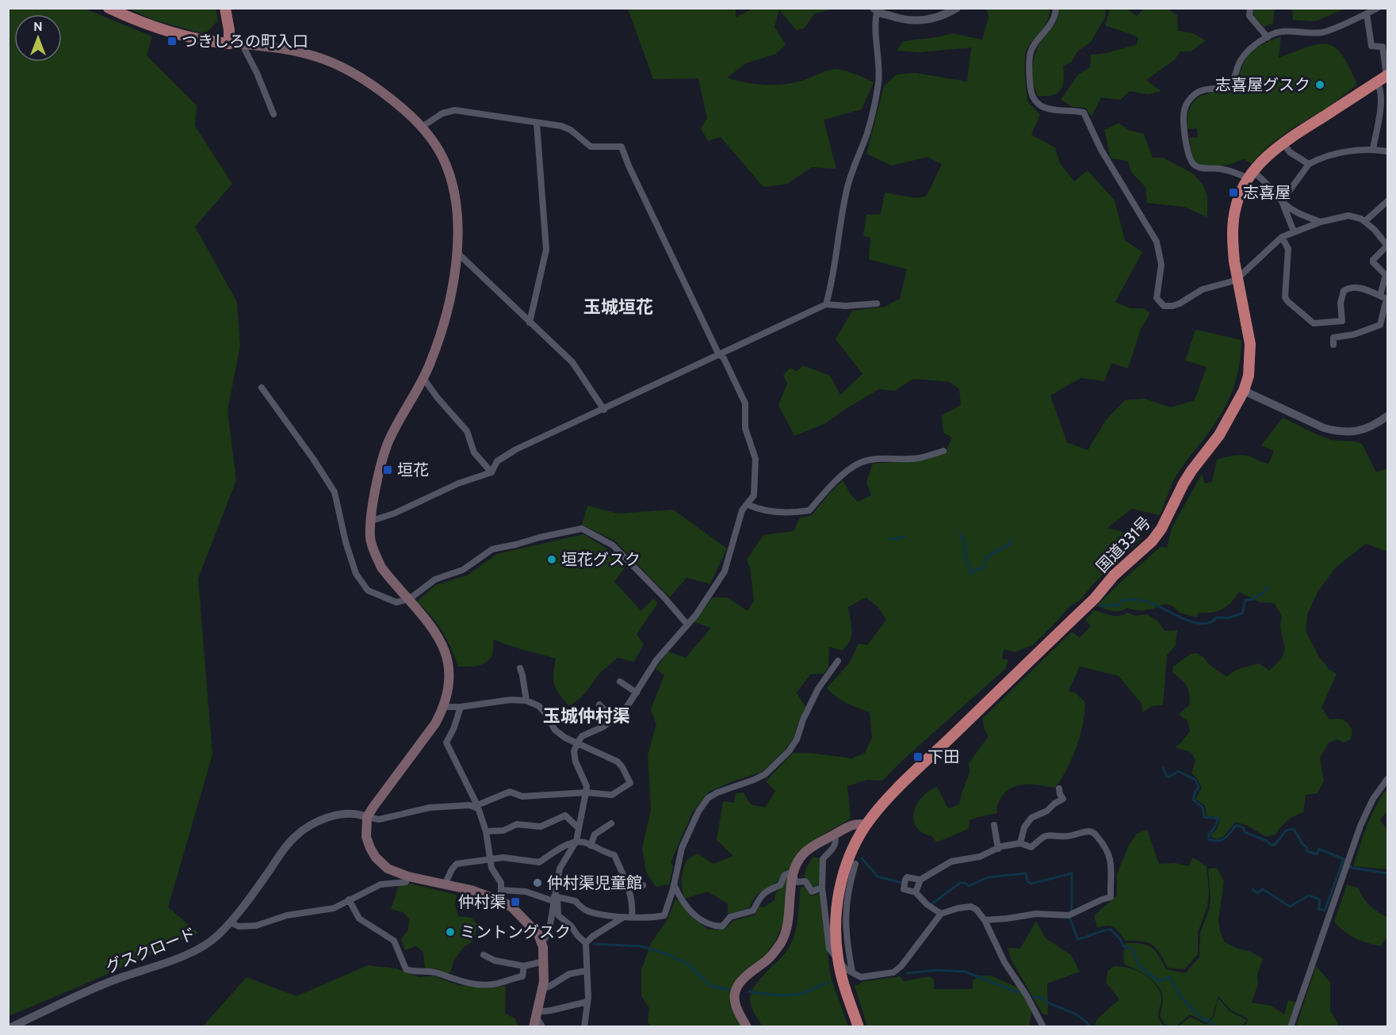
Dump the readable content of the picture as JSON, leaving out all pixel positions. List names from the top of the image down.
{
  "streets": {
    "highway": ["国道331号"],
    "street": ["グスクロード"]
  },
  "districts": ["玉城垣花", "玉城仲村渠"],
  "places": {
    "transit": [
      "つきしろの町入口",
      "志喜屋",
      "垣花",
      "下田",
      "仲村渠"
    ],
    "other": [
      "志喜屋グスク",
      "垣花グスク",
      "仲村渠児童館",
      "ミントングスク"
    ]
  },
  "north": "top"
}
